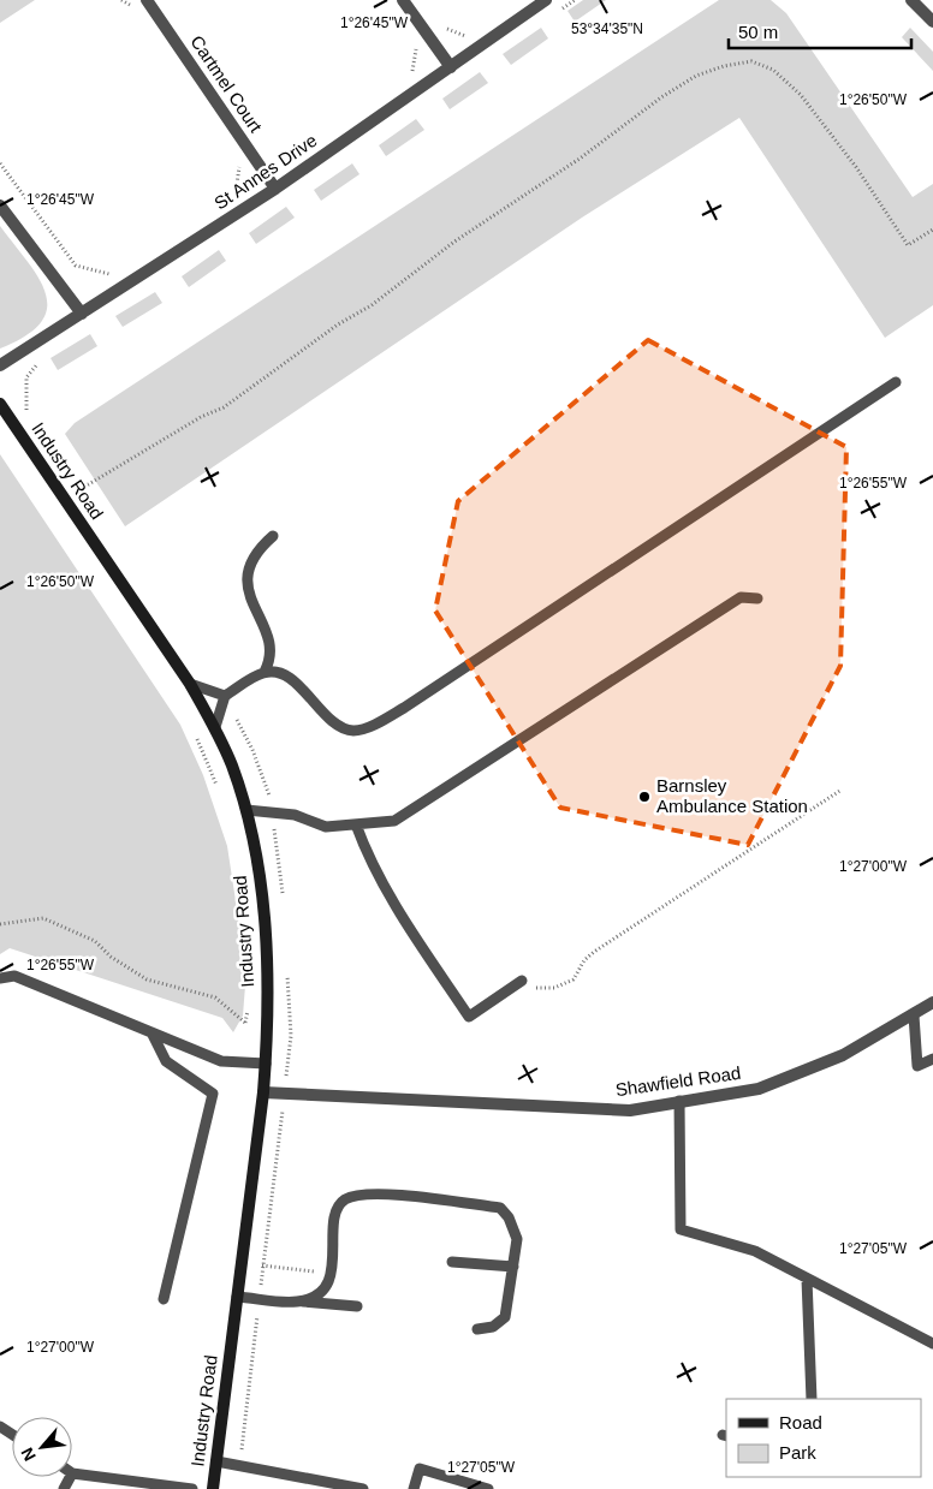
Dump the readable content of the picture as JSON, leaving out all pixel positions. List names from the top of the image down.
{
  "streets": {
    "street": [
      "Cartmel Court",
      "St Annes Drive",
      "Industry Road",
      "Shawfield Road"
    ]
  },
  "crossings": [
    ["Cartmel Court", "St Annes Drive"],
    ["Industry Road", "Shawfield Road"]
  ],
  "places": ["Barnsley Ambulance Station"],
  "legend": ["Road", "Park"],
  "scale_bar": "50 m",
  "north": "bottom left",
  "coordinates": [
    "1°26'45\"W",
    "53°34'35\"N",
    "1°26'50\"W",
    "1°26'55\"W",
    "1°27'00\"W",
    "1°27'05\"W"
  ]
}
